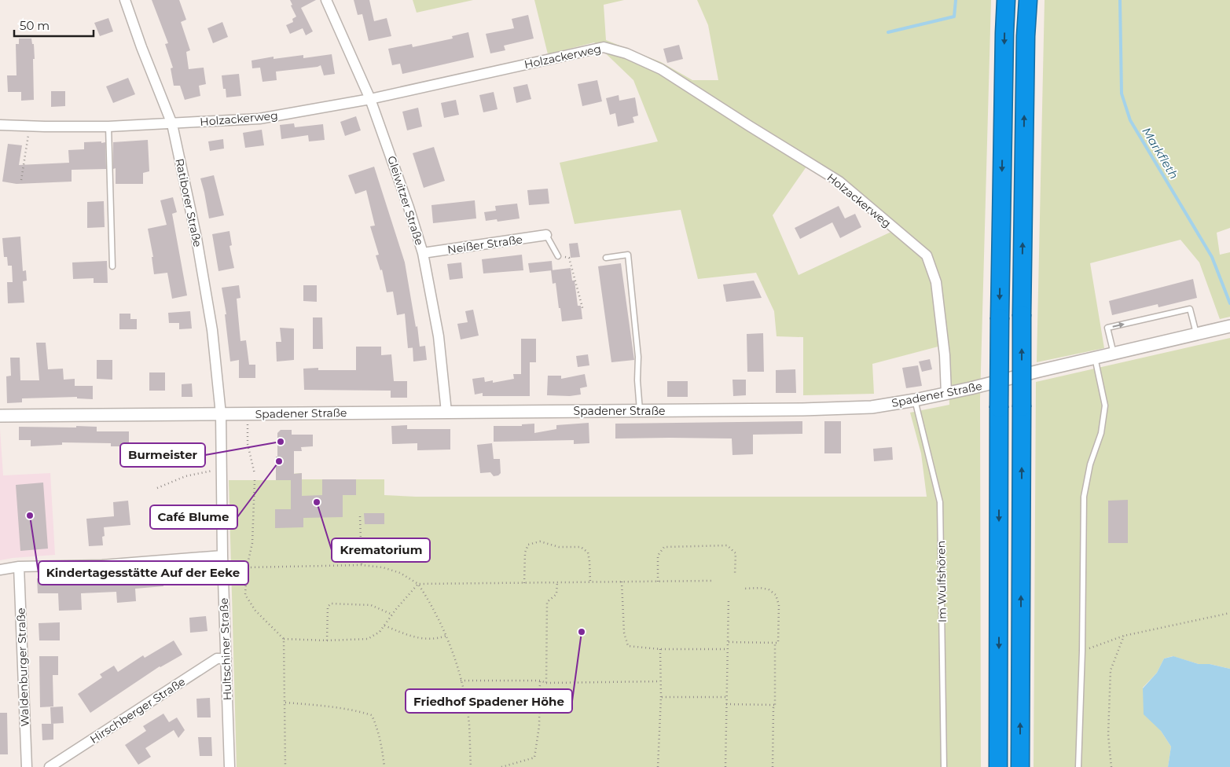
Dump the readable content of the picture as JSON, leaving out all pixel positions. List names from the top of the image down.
{
  "streets": {
    "street": [
      "Holzackerweg",
      "Gleiwitzer Straße",
      "Ratiborer Straße",
      "Neißer Straße",
      "Spadener Straße",
      "Hultschiner Straße",
      "Waldenburger Straße",
      "Hirschberger Straße"
    ],
    "lane": ["Im Wulfshören"]
  },
  "crossings": [
    ["Holzackerweg", "Gleiwitzer Straße"],
    ["Holzackerweg", "Ratiborer Straße"],
    ["Holzackerweg", "Spadener Straße"],
    ["Gleiwitzer Straße", "Neißer Straße"],
    ["Gleiwitzer Straße", "Spadener Straße"],
    ["Ratiborer Straße", "Spadener Straße"],
    ["Ratiborer Straße", "Hultschiner Straße"],
    ["Spadener Straße", "Im Wulfshören"],
    ["Spadener Straße", "Hultschiner Straße"],
    ["Hultschiner Straße", "Hirschberger Straße"]
  ],
  "water": ["Markfleth"],
  "places": [
    "Burmeister",
    "Café Blume",
    "Krematorium",
    "Kindertagesstätte Auf der Eeke",
    "Friedhof Spadener Höhe"
  ],
  "scale_bar": "50 m"
}
